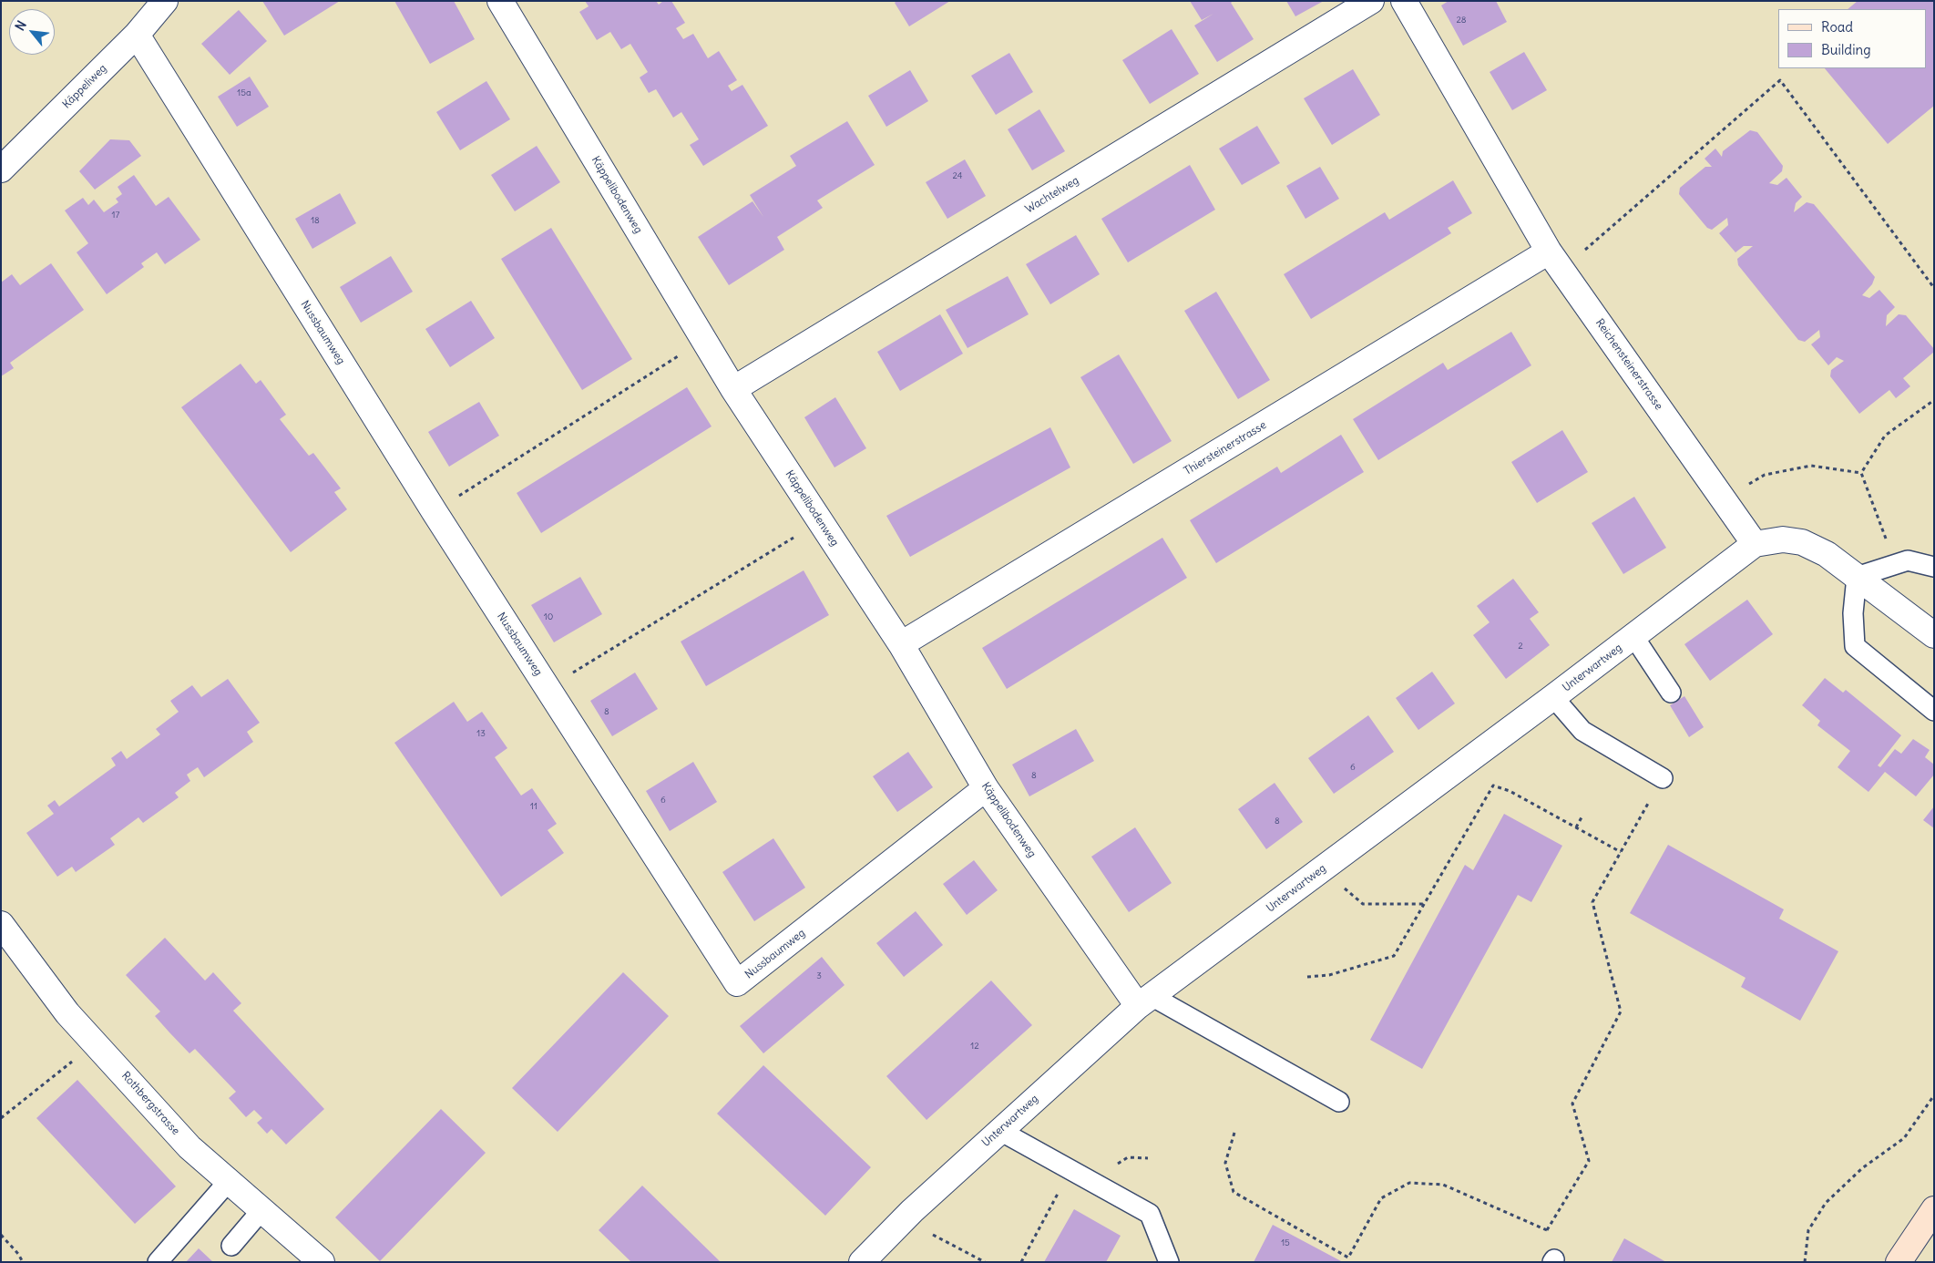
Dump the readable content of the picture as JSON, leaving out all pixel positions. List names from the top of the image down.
{
  "streets": {
    "street": [
      "Käppeliweg",
      "Käppelibodenweg",
      "Wachtelweg",
      "Nussbaumweg",
      "Reichensteinerstrasse",
      "Thiersteinerstrasse",
      "Unterwartweg",
      "Rothbergstrasse"
    ]
  },
  "crossings": [
    ["Käppeliweg", "Nussbaumweg"],
    ["Käppelibodenweg", "Wachtelweg"],
    ["Käppelibodenweg", "Nussbaumweg"],
    ["Käppelibodenweg", "Thiersteinerstrasse"],
    ["Käppelibodenweg", "Unterwartweg"],
    ["Reichensteinerstrasse", "Thiersteinerstrasse"],
    ["Reichensteinerstrasse", "Unterwartweg"]
  ],
  "house_numbers": [
    "28",
    "15a",
    "24",
    "17",
    "18",
    "10",
    "2",
    "8",
    "13",
    "6",
    "8",
    "6",
    "11",
    "8",
    "3",
    "12",
    "15"
  ],
  "legend": ["Road", "Building"],
  "north": "top left"
}
